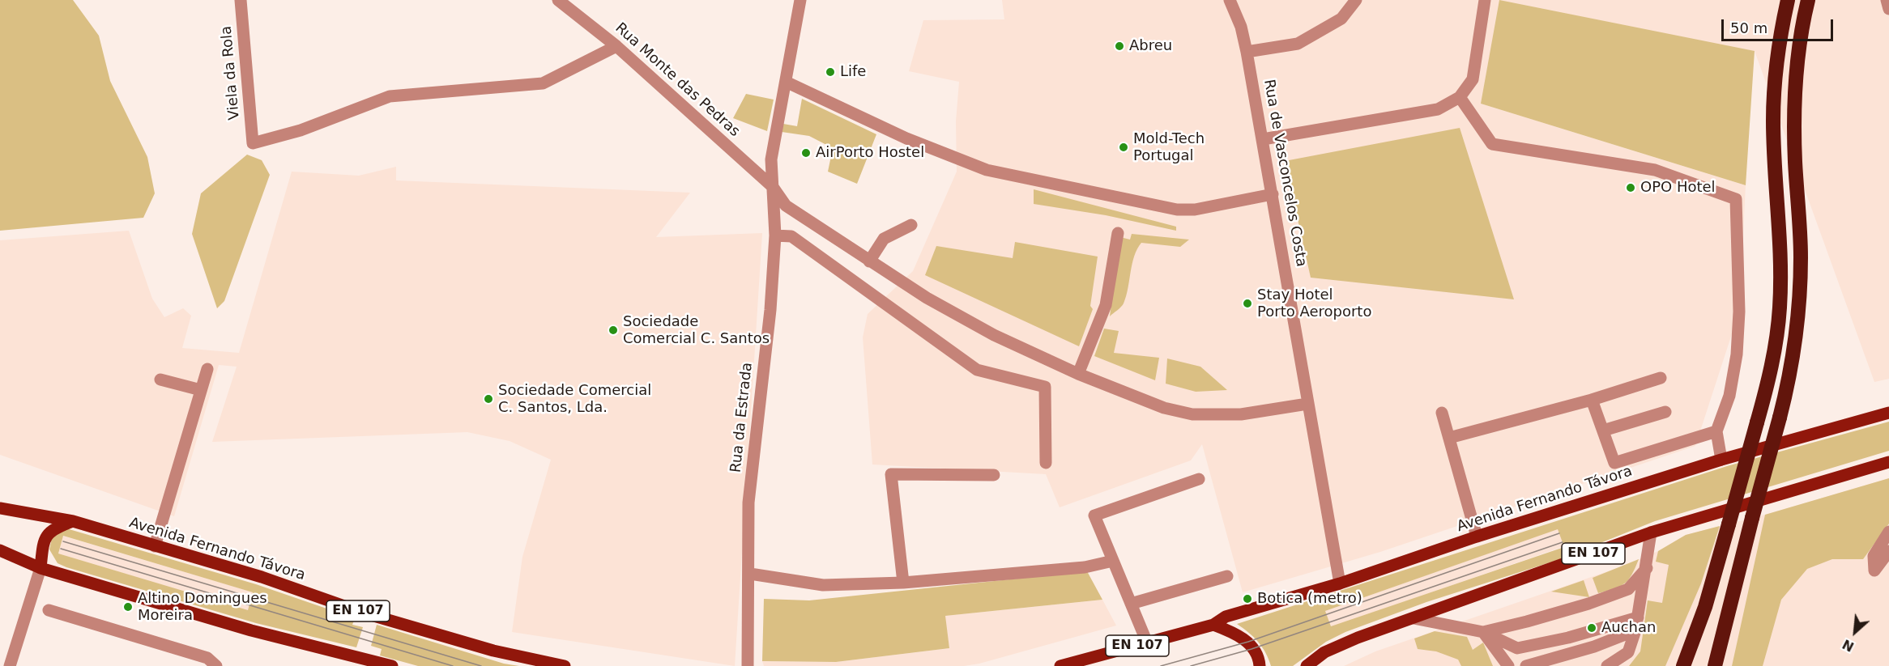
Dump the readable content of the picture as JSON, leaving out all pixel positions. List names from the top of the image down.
{
  "streets": {
    "main road": ["Avenida Fernando Távora", "EN 107"],
    "street": [
      "Viela da Rola",
      "Rua Monte das Pedras",
      "Rua de Vasconcelos Costa",
      "Rua da Estrada"
    ]
  },
  "crossings": [
    ["Viela da Rola", "Rua Monte das Pedras"],
    ["Rua Monte das Pedras", "Rua de Vasconcelos Costa"],
    ["Rua Monte das Pedras", "Rua da Estrada"],
    ["Rua de Vasconcelos Costa", "Avenida Fernando Távora"]
  ],
  "places": [
    "Abreu",
    "Life",
    "Mold-Tech Portugal",
    "AirPorto Hostel",
    "OPO Hotel",
    "Stay Hotel Porto Aeroporto",
    "Sociedade Comercial C. Santos",
    "Sociedade Comercial C. Santos, Lda.",
    "Botica (metro)",
    "Altino Domingues Moreira",
    "Auchan"
  ],
  "scale_bar": "50 m",
  "north": "bottom left"
}
